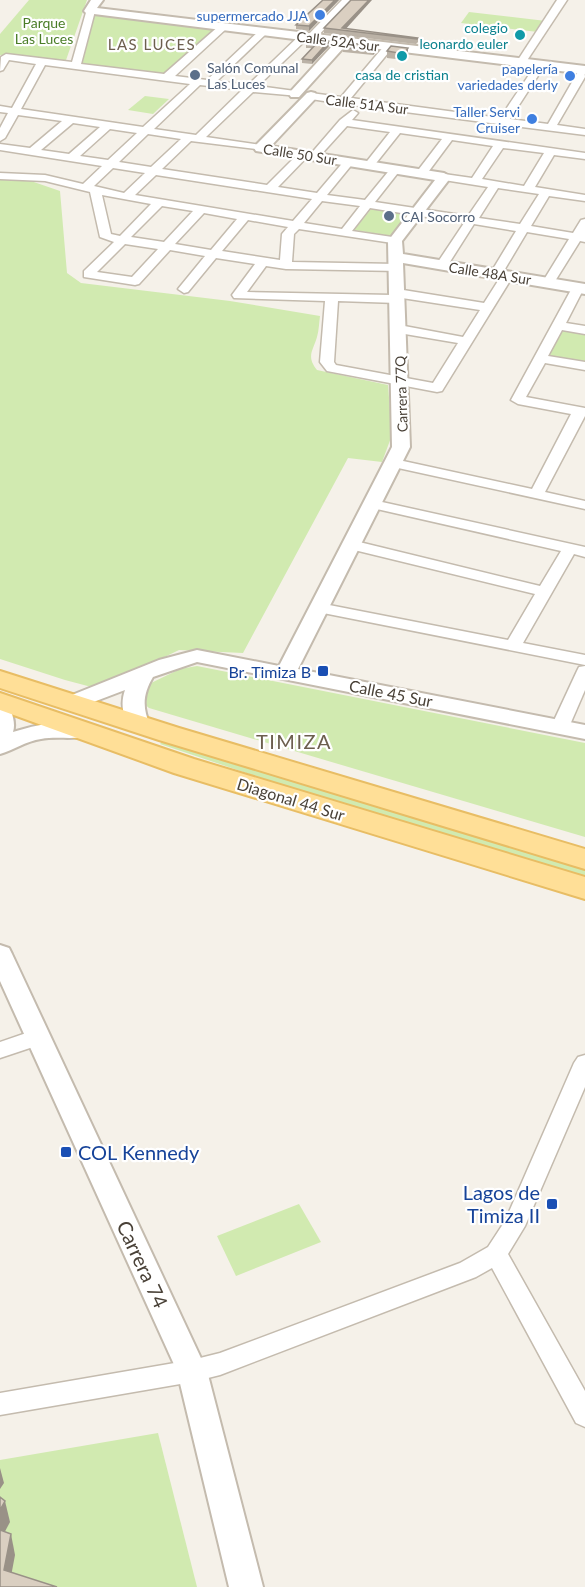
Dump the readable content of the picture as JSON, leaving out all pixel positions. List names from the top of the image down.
{
  "streets": {
    "main road": ["Diagonal 44 Sur"],
    "street": [
      "Calle 52A Sur",
      "Calle 51A Sur",
      "Calle 50 Sur",
      "Calle 48A Sur",
      "Carrera 77Q",
      "Calle 45 Sur",
      "Carrera 74"
    ]
  },
  "crossings": [
    ["Calle 48A Sur", "Carrera 77Q"],
    ["Carrera 77Q", "Calle 45 Sur"]
  ],
  "districts": ["LAS LUCES", "TIMIZA"],
  "parks": ["Parque Las Luces"],
  "places": {
    "other": [
      "supermercado JJA",
      "colegio leonardo euler",
      "casa de cristian",
      "Salón Comunal Las Luces",
      "papelería variedades derly",
      "Taller Servi Cruiser",
      "CAI Socorro"
    ],
    "transit": ["Br. Timiza B", "COL Kennedy", "Lagos de Timiza II"]
  }
}
